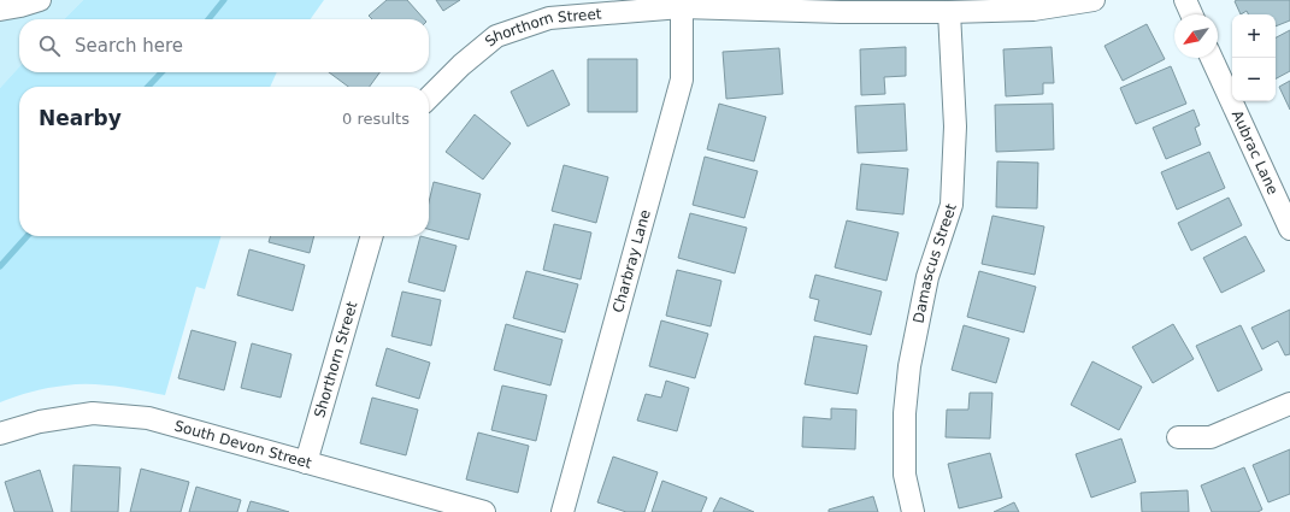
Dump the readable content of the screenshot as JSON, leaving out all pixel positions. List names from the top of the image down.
{
  "streets": {
    "street": [
      "Shorthorn Street",
      "Aubrac Lane",
      "Charbray Lane",
      "Damascus Street",
      "South Devon Street"
    ]
  },
  "crossings": [
    ["Shorthorn Street", "Charbray Lane"],
    ["Shorthorn Street", "Damascus Street"],
    ["Shorthorn Street", "South Devon Street"]
  ],
  "north": "bottom left",
  "page": {
    "map_buttons": ["+", "−"],
    "search": "Search here",
    "heading": ["Nearby", "0 results"]
  }
}
